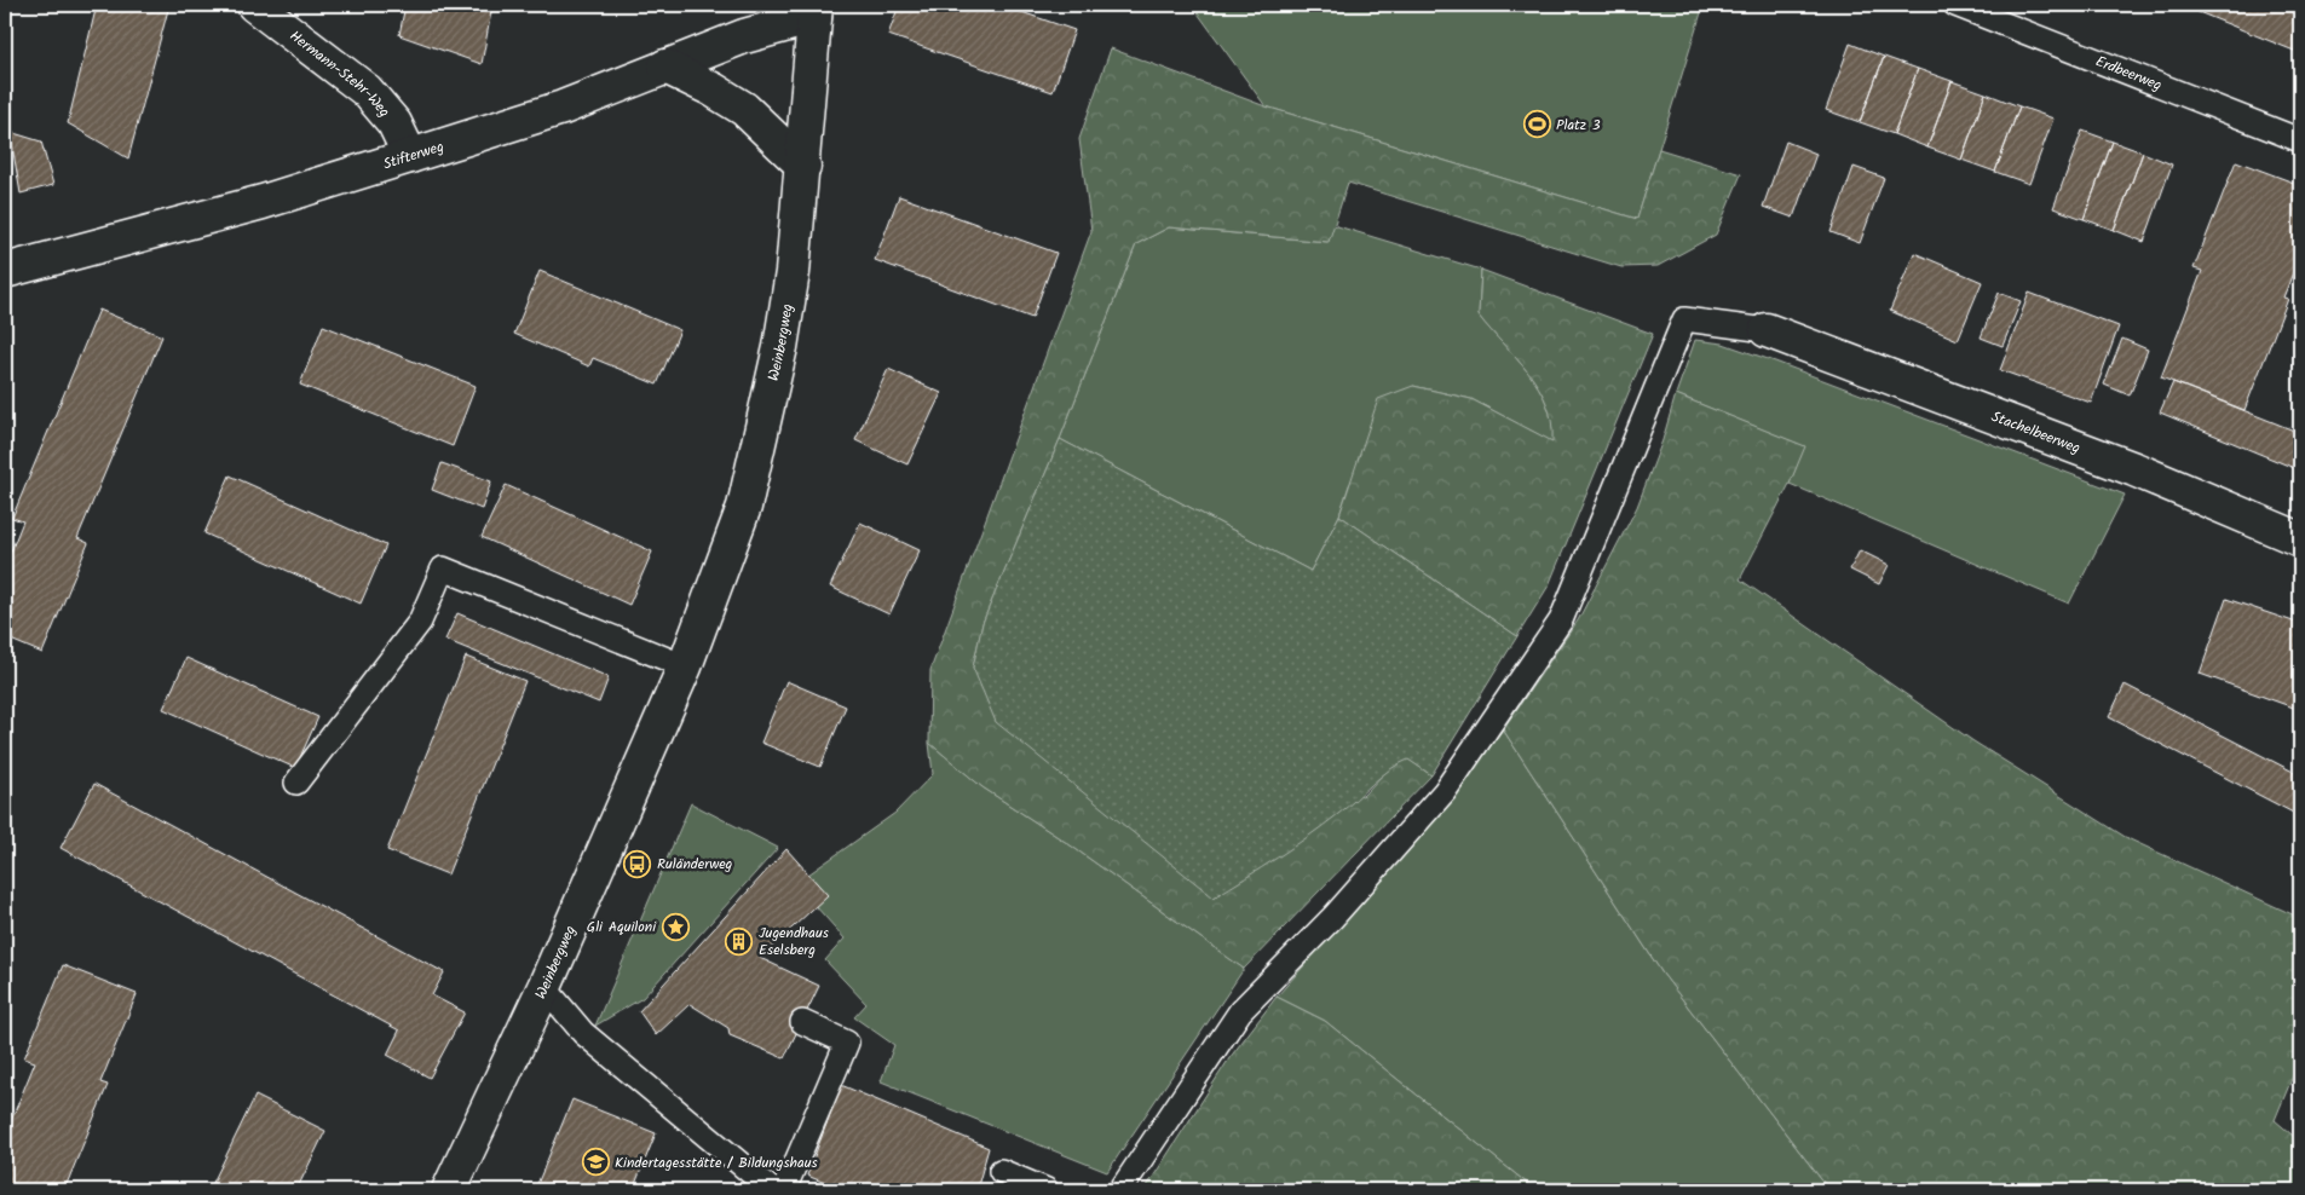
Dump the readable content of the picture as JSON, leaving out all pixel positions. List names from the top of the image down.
{
  "streets": {
    "street": [
      "Hermann-Stehr-Weg",
      "Stifterweg",
      "Weinbergweg",
      "Stachelbeerweg"
    ],
    "lane": ["Erdbeerweg"]
  },
  "crossings": [
    ["Hermann-Stehr-Weg", "Stifterweg"],
    ["Stifterweg", "Weinbergweg"]
  ],
  "places": {
    "sports": ["Platz 3"],
    "bus stop": ["Ruländerweg"],
    "place": ["Gli Aquiloni"],
    "building": ["Jugendhaus Eselsberg"],
    "school or university": ["Kindertagesstätte / Bildungshaus"]
  }
}
